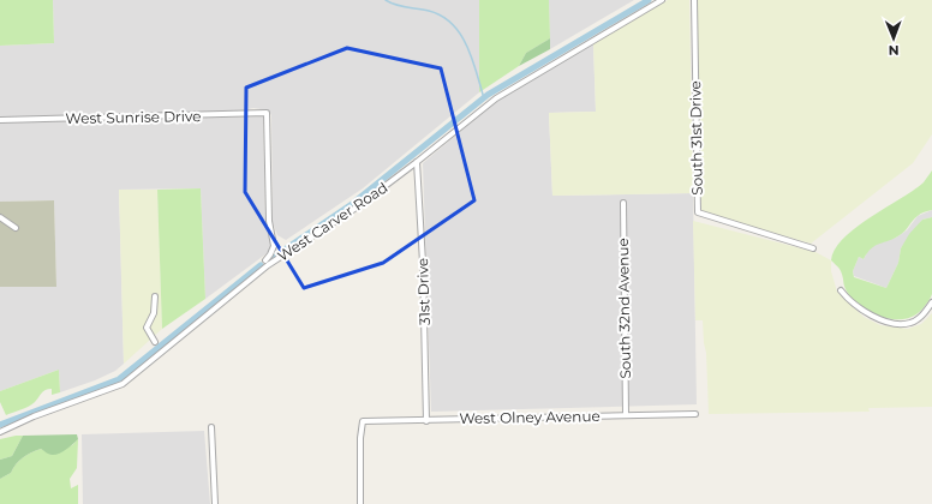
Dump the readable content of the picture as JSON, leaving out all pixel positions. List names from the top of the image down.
{
  "streets": {
    "street": [
      "West Sunrise Drive",
      "South 31st Drive",
      "West Carver Road",
      "31st Drive",
      "South 32nd Avenue",
      "West Olney Avenue"
    ]
  },
  "crossings": [
    ["West Carver Road", "31st Drive"],
    ["31st Drive", "West Olney Avenue"],
    ["South 32nd Avenue", "West Olney Avenue"]
  ],
  "north": "bottom"
}
